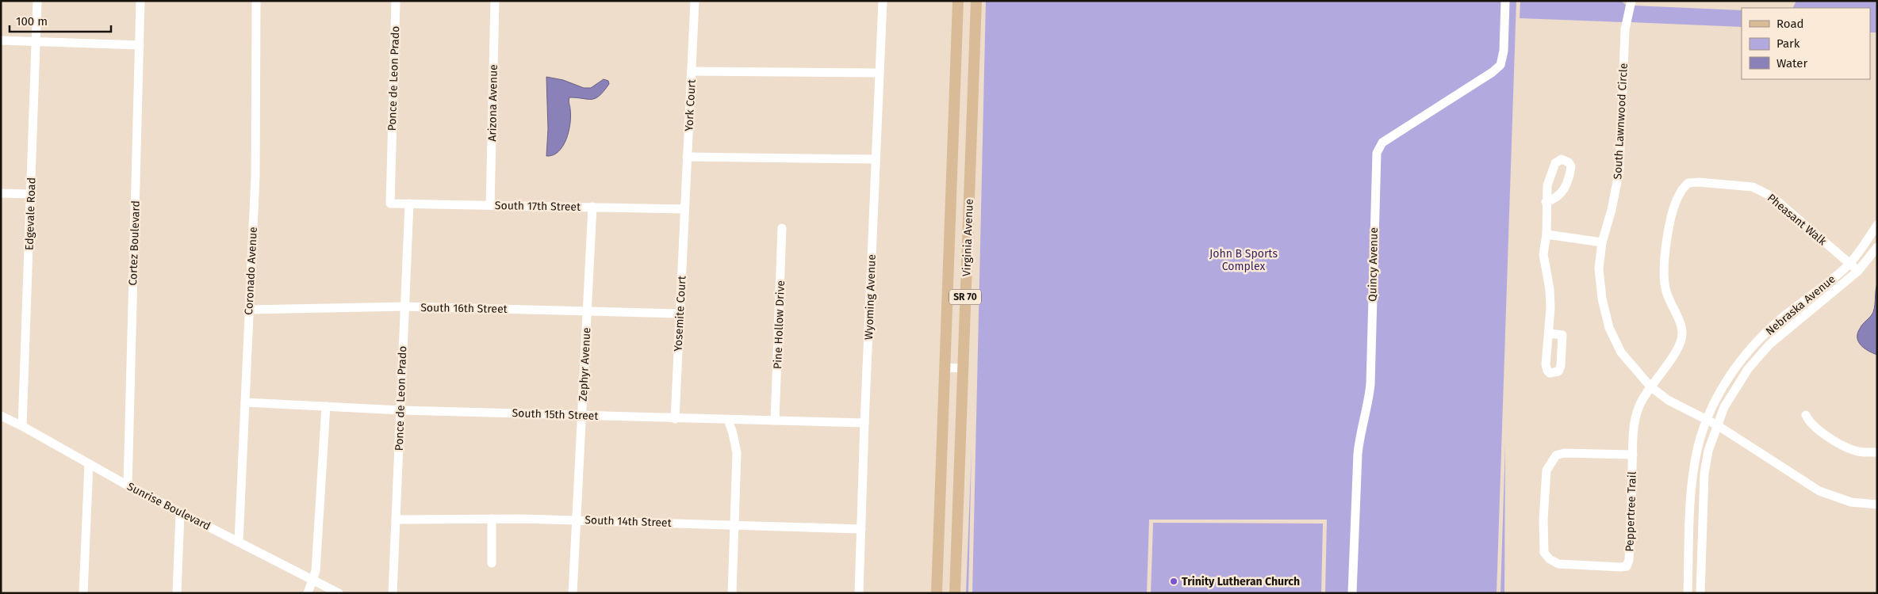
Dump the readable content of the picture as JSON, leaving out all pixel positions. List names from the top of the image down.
{
  "streets": {
    "main road": ["Virginia Avenue", "SR 70"],
    "street": [
      "Ponce de Leon Prado",
      "Arizona Avenue",
      "York Court",
      "South Lawnwood Circle",
      "South 17th Street",
      "Edgevale Road",
      "Pheasant Walk",
      "Cortez Boulevard",
      "Quincy Avenue",
      "Coronado Avenue",
      "Wyoming Avenue",
      "Nebraska Avenue",
      "South 16th Street",
      "Yosemite Court",
      "Pine Hollow Drive",
      "Zephyr Avenue",
      "South 15th Street",
      "Sunrise Boulevard",
      "Peppertree Trail",
      "South 14th Street"
    ]
  },
  "crossings": [
    ["Ponce de Leon Prado", "South 17th Street"],
    ["Ponce de Leon Prado", "South 16th Street"],
    ["Ponce de Leon Prado", "South 15th Street"],
    ["Ponce de Leon Prado", "South 14th Street"],
    ["Arizona Avenue", "South 17th Street"],
    ["York Court", "South 17th Street"],
    ["York Court", "Yosemite Court"],
    ["South Lawnwood Circle", "Pheasant Walk"],
    ["South Lawnwood Circle", "Nebraska Avenue"],
    ["South Lawnwood Circle", "Peppertree Trail"],
    ["South 17th Street", "Yosemite Court"],
    ["South 17th Street", "Zephyr Avenue"],
    ["Edgevale Road", "Sunrise Boulevard"],
    ["Pheasant Walk", "Nebraska Avenue"],
    ["Pheasant Walk", "Peppertree Trail"],
    ["Cortez Boulevard", "Sunrise Boulevard"],
    ["Coronado Avenue", "South 16th Street"],
    ["Coronado Avenue", "South 15th Street"],
    ["Coronado Avenue", "Sunrise Boulevard"],
    ["Wyoming Avenue", "South 15th Street"],
    ["Wyoming Avenue", "South 14th Street"],
    ["South 16th Street", "Yosemite Court"],
    ["South 16th Street", "Zephyr Avenue"],
    ["Yosemite Court", "South 15th Street"],
    ["Pine Hollow Drive", "South 15th Street"],
    ["Zephyr Avenue", "South 15th Street"],
    ["Zephyr Avenue", "South 14th Street"]
  ],
  "parks": ["John B Sports Complex"],
  "places": ["Trinity Lutheran Church"],
  "legend": ["Road", "Park", "Water"],
  "scale_bar": "100 m"
}
